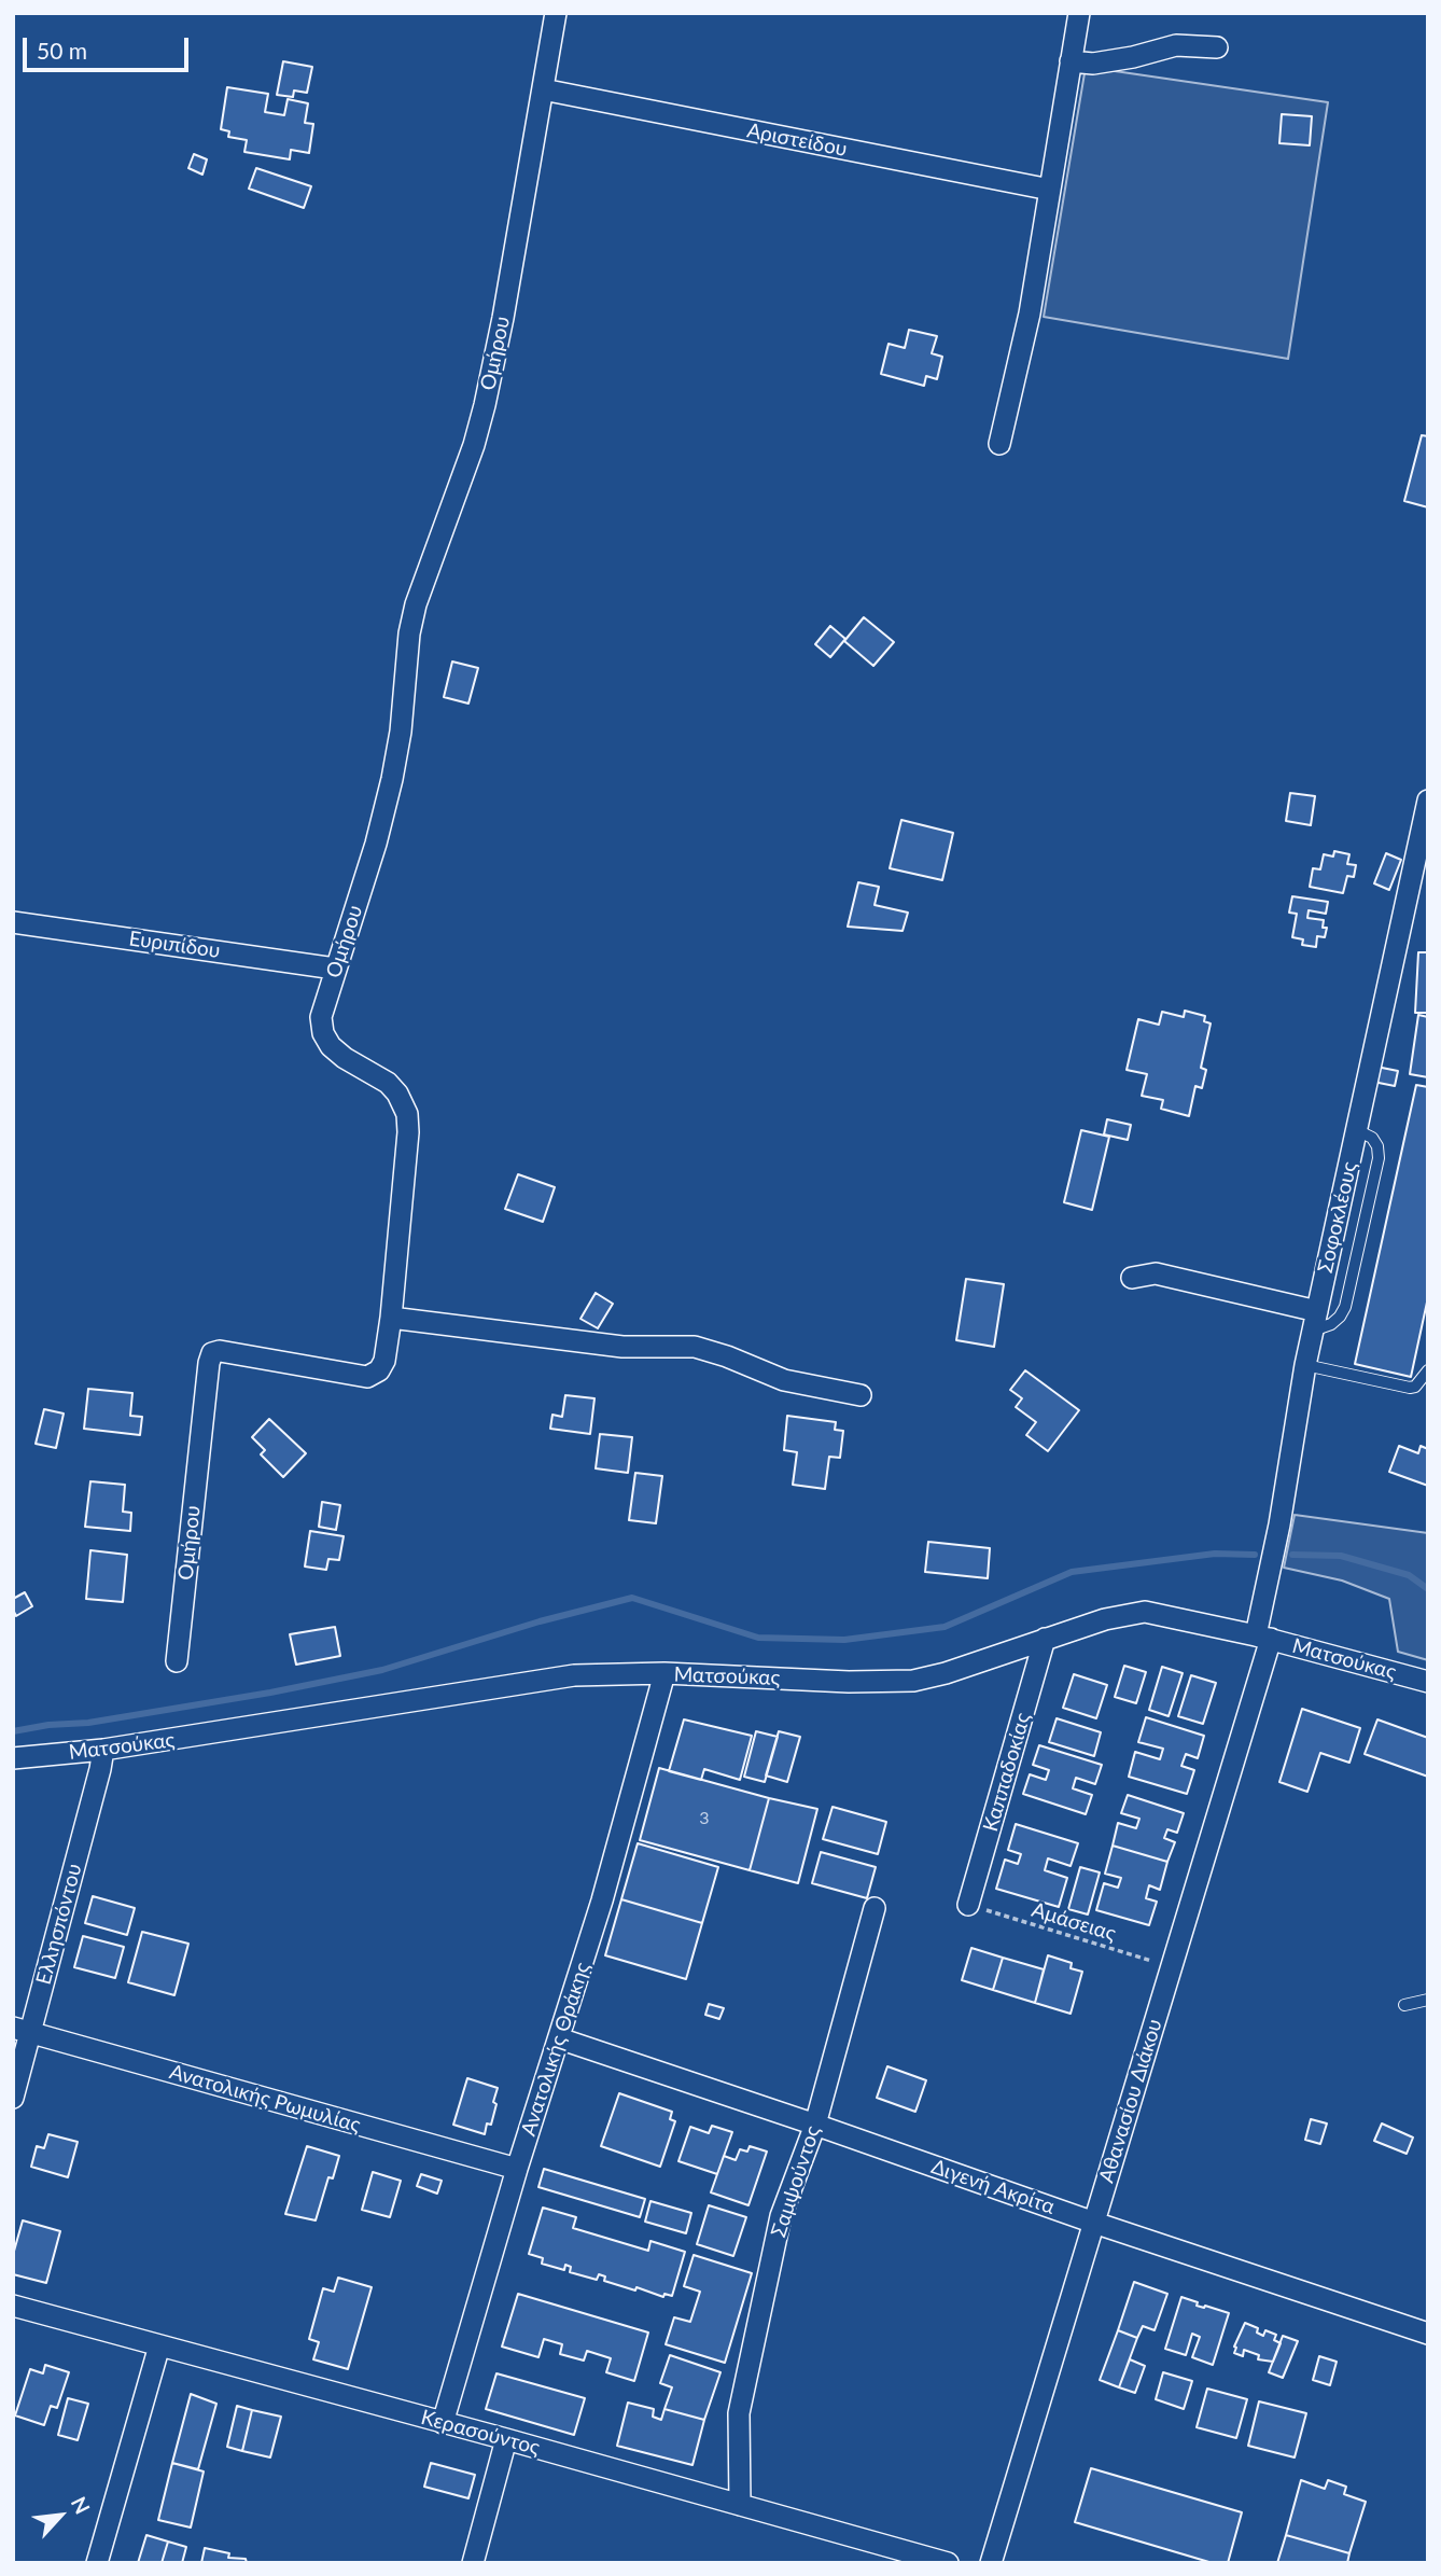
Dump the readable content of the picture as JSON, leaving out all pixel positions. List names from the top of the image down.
{
  "streets": {
    "street": [
      "Αριστείδου",
      "Ομήρου",
      "Ευριπίδου",
      "Σοφοκλέους",
      "Ματσούκας",
      "Καππαδοκίας",
      "Ελλησπόντου",
      "Ανατολικής Θράκης",
      "Ανατολικής Ρωμυλίας",
      "Αθανασίου Διάκου",
      "Σαμψούντος",
      "Διγενή Ακρίτα",
      "Κερασούντος"
    ],
    "path": ["Αμάσειας"]
  },
  "crossings": [
    ["Αριστείδου", "Ομήρου"],
    ["Ομήρου", "Ευριπίδου"],
    ["Σοφοκλέους", "Ματσούκας"],
    ["Σοφοκλέους", "Αθανασίου Διάκου"],
    ["Ματσούκας", "Καππαδοκίας"],
    ["Ματσούκας", "Ελλησπόντου"],
    ["Ματσούκας", "Ανατολικής Θράκης"],
    ["Ματσούκας", "Αθανασίου Διάκου"],
    ["Καππαδοκίας", "Αμάσειας"],
    ["Αμάσειας", "Αθανασίου Διάκου"],
    ["Ελλησπόντου", "Ανατολικής Ρωμυλίας"],
    ["Ανατολικής Θράκης", "Ανατολικής Ρωμυλίας"],
    ["Ανατολικής Θράκης", "Διγενή Ακρίτα"],
    ["Ανατολικής Θράκης", "Κερασούντος"],
    ["Αθανασίου Διάκου", "Διγενή Ακρίτα"],
    ["Σαμψούντος", "Διγενή Ακρίτα"],
    ["Σαμψούντος", "Κερασούντος"]
  ],
  "house_numbers": ["3"],
  "scale_bar": "50 m",
  "north": "top right"
}
